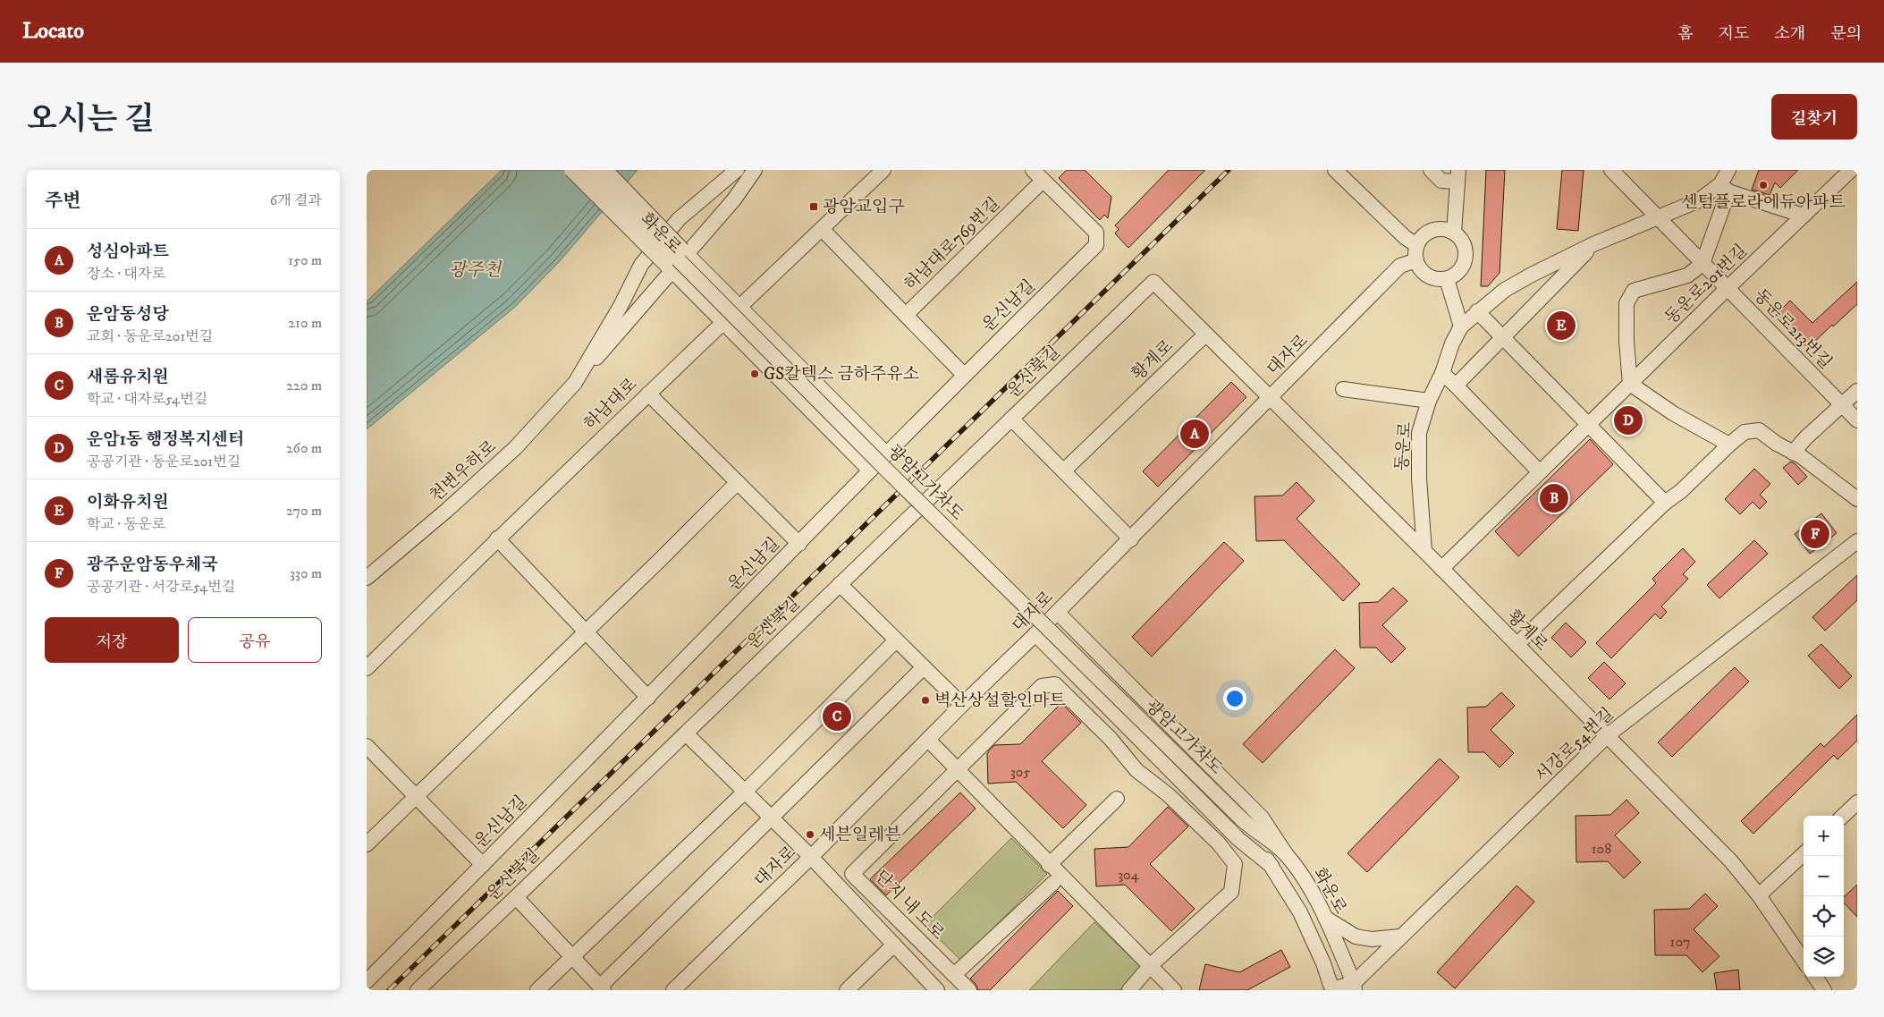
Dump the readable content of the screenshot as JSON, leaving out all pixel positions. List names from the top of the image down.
{
  "streets": {
    "street": [
      "화운로",
      "하남대로769번길",
      "동운로201번길",
      "운신남길",
      "동운로213번길",
      "대자로",
      "황계로",
      "운신북길",
      "하남대로",
      "동운로",
      "천변우하로",
      "광암고가차도",
      "서강로54번길",
      "단지 내 도로"
    ]
  },
  "crossings": [
    ["화운로", "운신남길"],
    ["화운로", "하남대로"],
    ["화운로", "천변우하로"],
    ["화운로", "광암고가차도"],
    ["화운로", "서강로54번길"],
    ["하남대로769번길", "운신남길"],
    ["하남대로769번길", "하남대로"],
    ["동운로201번길", "동운로213번길"],
    ["동운로201번길", "황계로"],
    ["동운로213번길", "동운로"],
    ["대자로", "황계로"],
    ["황계로", "운신북길"],
    ["황계로", "동운로"],
    ["황계로", "서강로54번길"]
  ],
  "water": ["광주천"],
  "places": {
    "other": [
      "센텀플로라에듀아파트",
      "GS칼텍스 금하주유소",
      "벽산상설할인마트",
      "세븐일레븐"
    ],
    "transit": ["광암교입구"]
  },
  "house_numbers": [
    "305",
    "108",
    "304",
    "107"
  ],
  "page": {
    "header": "Locato",
    "nav": [
      "홈",
      "지도",
      "소개",
      "문의"
    ],
    "title": "오시는 길",
    "buttons": [
      "길찾기",
      ["저장", "공유"]
    ],
    "heading": ["주변", "6개 결과"],
    "list": [
      {
        "mark": "A",
        "name": "성심아파트",
        "note": "장소 · 대자로",
        "value": "150 m"
      },
      {
        "mark": "B",
        "name": "운암동성당",
        "note": "교회 · 동운로201번길",
        "value": "210 m"
      },
      {
        "mark": "C",
        "name": "새롬유치원",
        "note": "학교 · 대자로54번길",
        "value": "220 m"
      },
      {
        "mark": "D",
        "name": "운암1동 행정복지센터",
        "note": "공공기관 · 동운로201번길",
        "value": "260 m"
      },
      {
        "mark": "E",
        "name": "이화유치원",
        "note": "학교 · 동운로",
        "value": "270 m"
      },
      {
        "mark": "F",
        "name": "광주운암동우체국",
        "note": "공공기관 · 서강로54번길",
        "value": "330 m"
      }
    ],
    "pins": [
      "E",
      "D",
      "A",
      "B",
      "F",
      "C"
    ],
    "map_buttons": ["+", "−"]
  }
}
